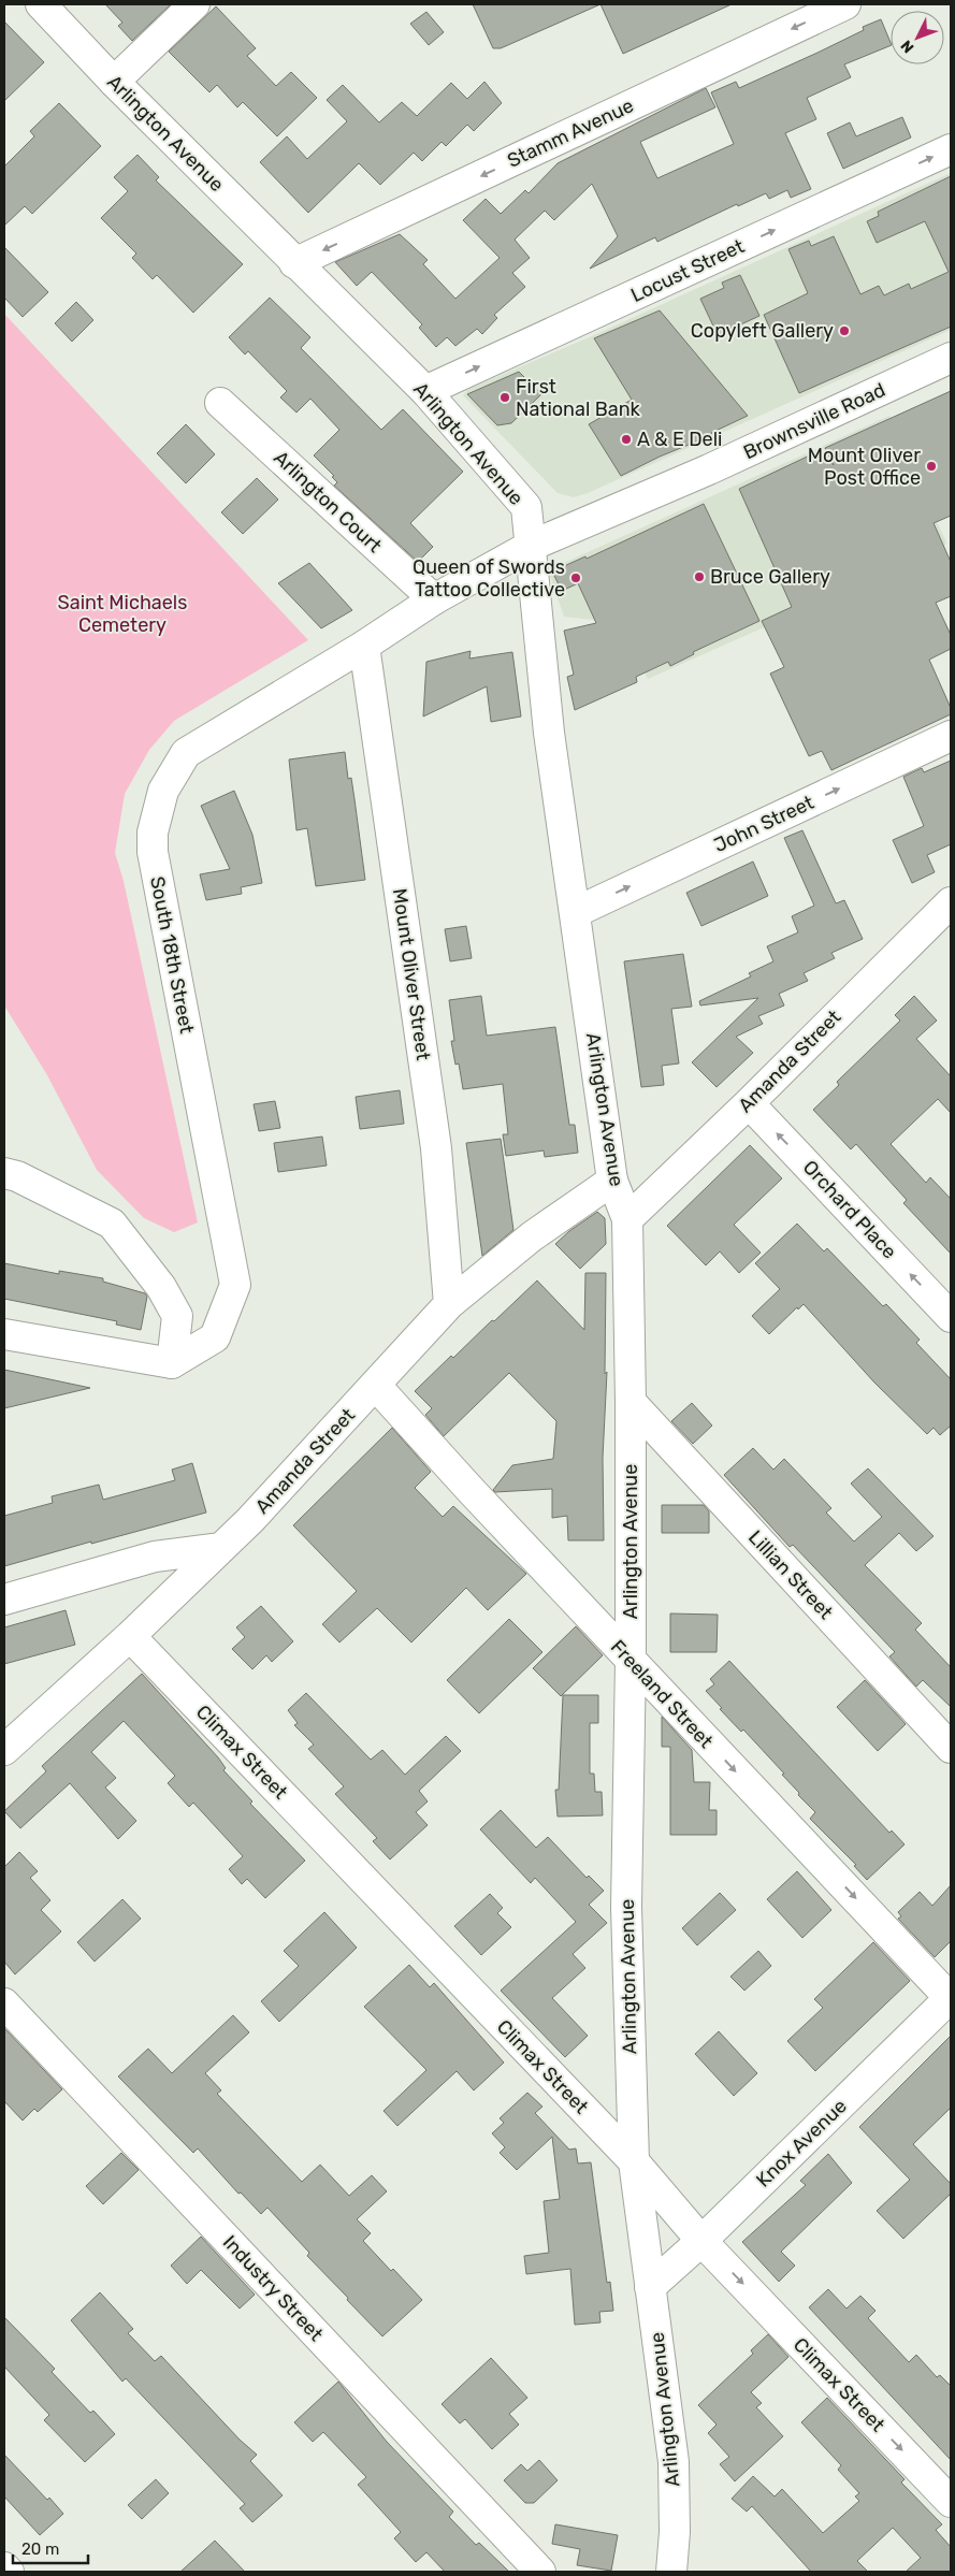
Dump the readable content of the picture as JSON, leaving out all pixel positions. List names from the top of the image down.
{
  "streets": {
    "street": [
      "Arlington Avenue",
      "Stamm Avenue",
      "Locust Street",
      "Brownsville Road",
      "Arlington Court",
      "John Street",
      "South 18th Street",
      "Mount Oliver Street",
      "Amanda Street",
      "Orchard Place",
      "Lillian Street",
      "Freeland Street",
      "Climax Street",
      "Knox Avenue",
      "Industry Street"
    ]
  },
  "crossings": [
    ["Arlington Avenue", "Stamm Avenue"],
    ["Arlington Avenue", "Locust Street"],
    ["Arlington Avenue", "Brownsville Road"],
    ["Arlington Avenue", "John Street"],
    ["Arlington Avenue", "South 18th Street"],
    ["Arlington Avenue", "Amanda Street"],
    ["Arlington Avenue", "Lillian Street"],
    ["Arlington Avenue", "Freeland Street"],
    ["Arlington Avenue", "Climax Street"],
    ["Arlington Avenue", "Knox Avenue"],
    ["Brownsville Road", "South 18th Street"],
    ["Arlington Court", "South 18th Street"],
    ["South 18th Street", "Mount Oliver Street"],
    ["Mount Oliver Street", "Amanda Street"],
    ["Amanda Street", "Orchard Place"],
    ["Amanda Street", "Freeland Street"],
    ["Amanda Street", "Climax Street"],
    ["Freeland Street", "Knox Avenue"],
    ["Climax Street", "Knox Avenue"]
  ],
  "one_way": [
    "Stamm Avenue",
    "Locust Street",
    "John Street",
    "Orchard Place",
    "Freeland Street"
  ],
  "parks": ["Saint Michaels Cemetery"],
  "places": [
    "Copyleft Gallery",
    "First National Bank",
    "A & E Deli",
    "Mount Oliver Post Office",
    "Bruce Gallery",
    "Queen of Swords Tattoo Collective"
  ],
  "scale_bar": "20 m",
  "north": "bottom left"
}
